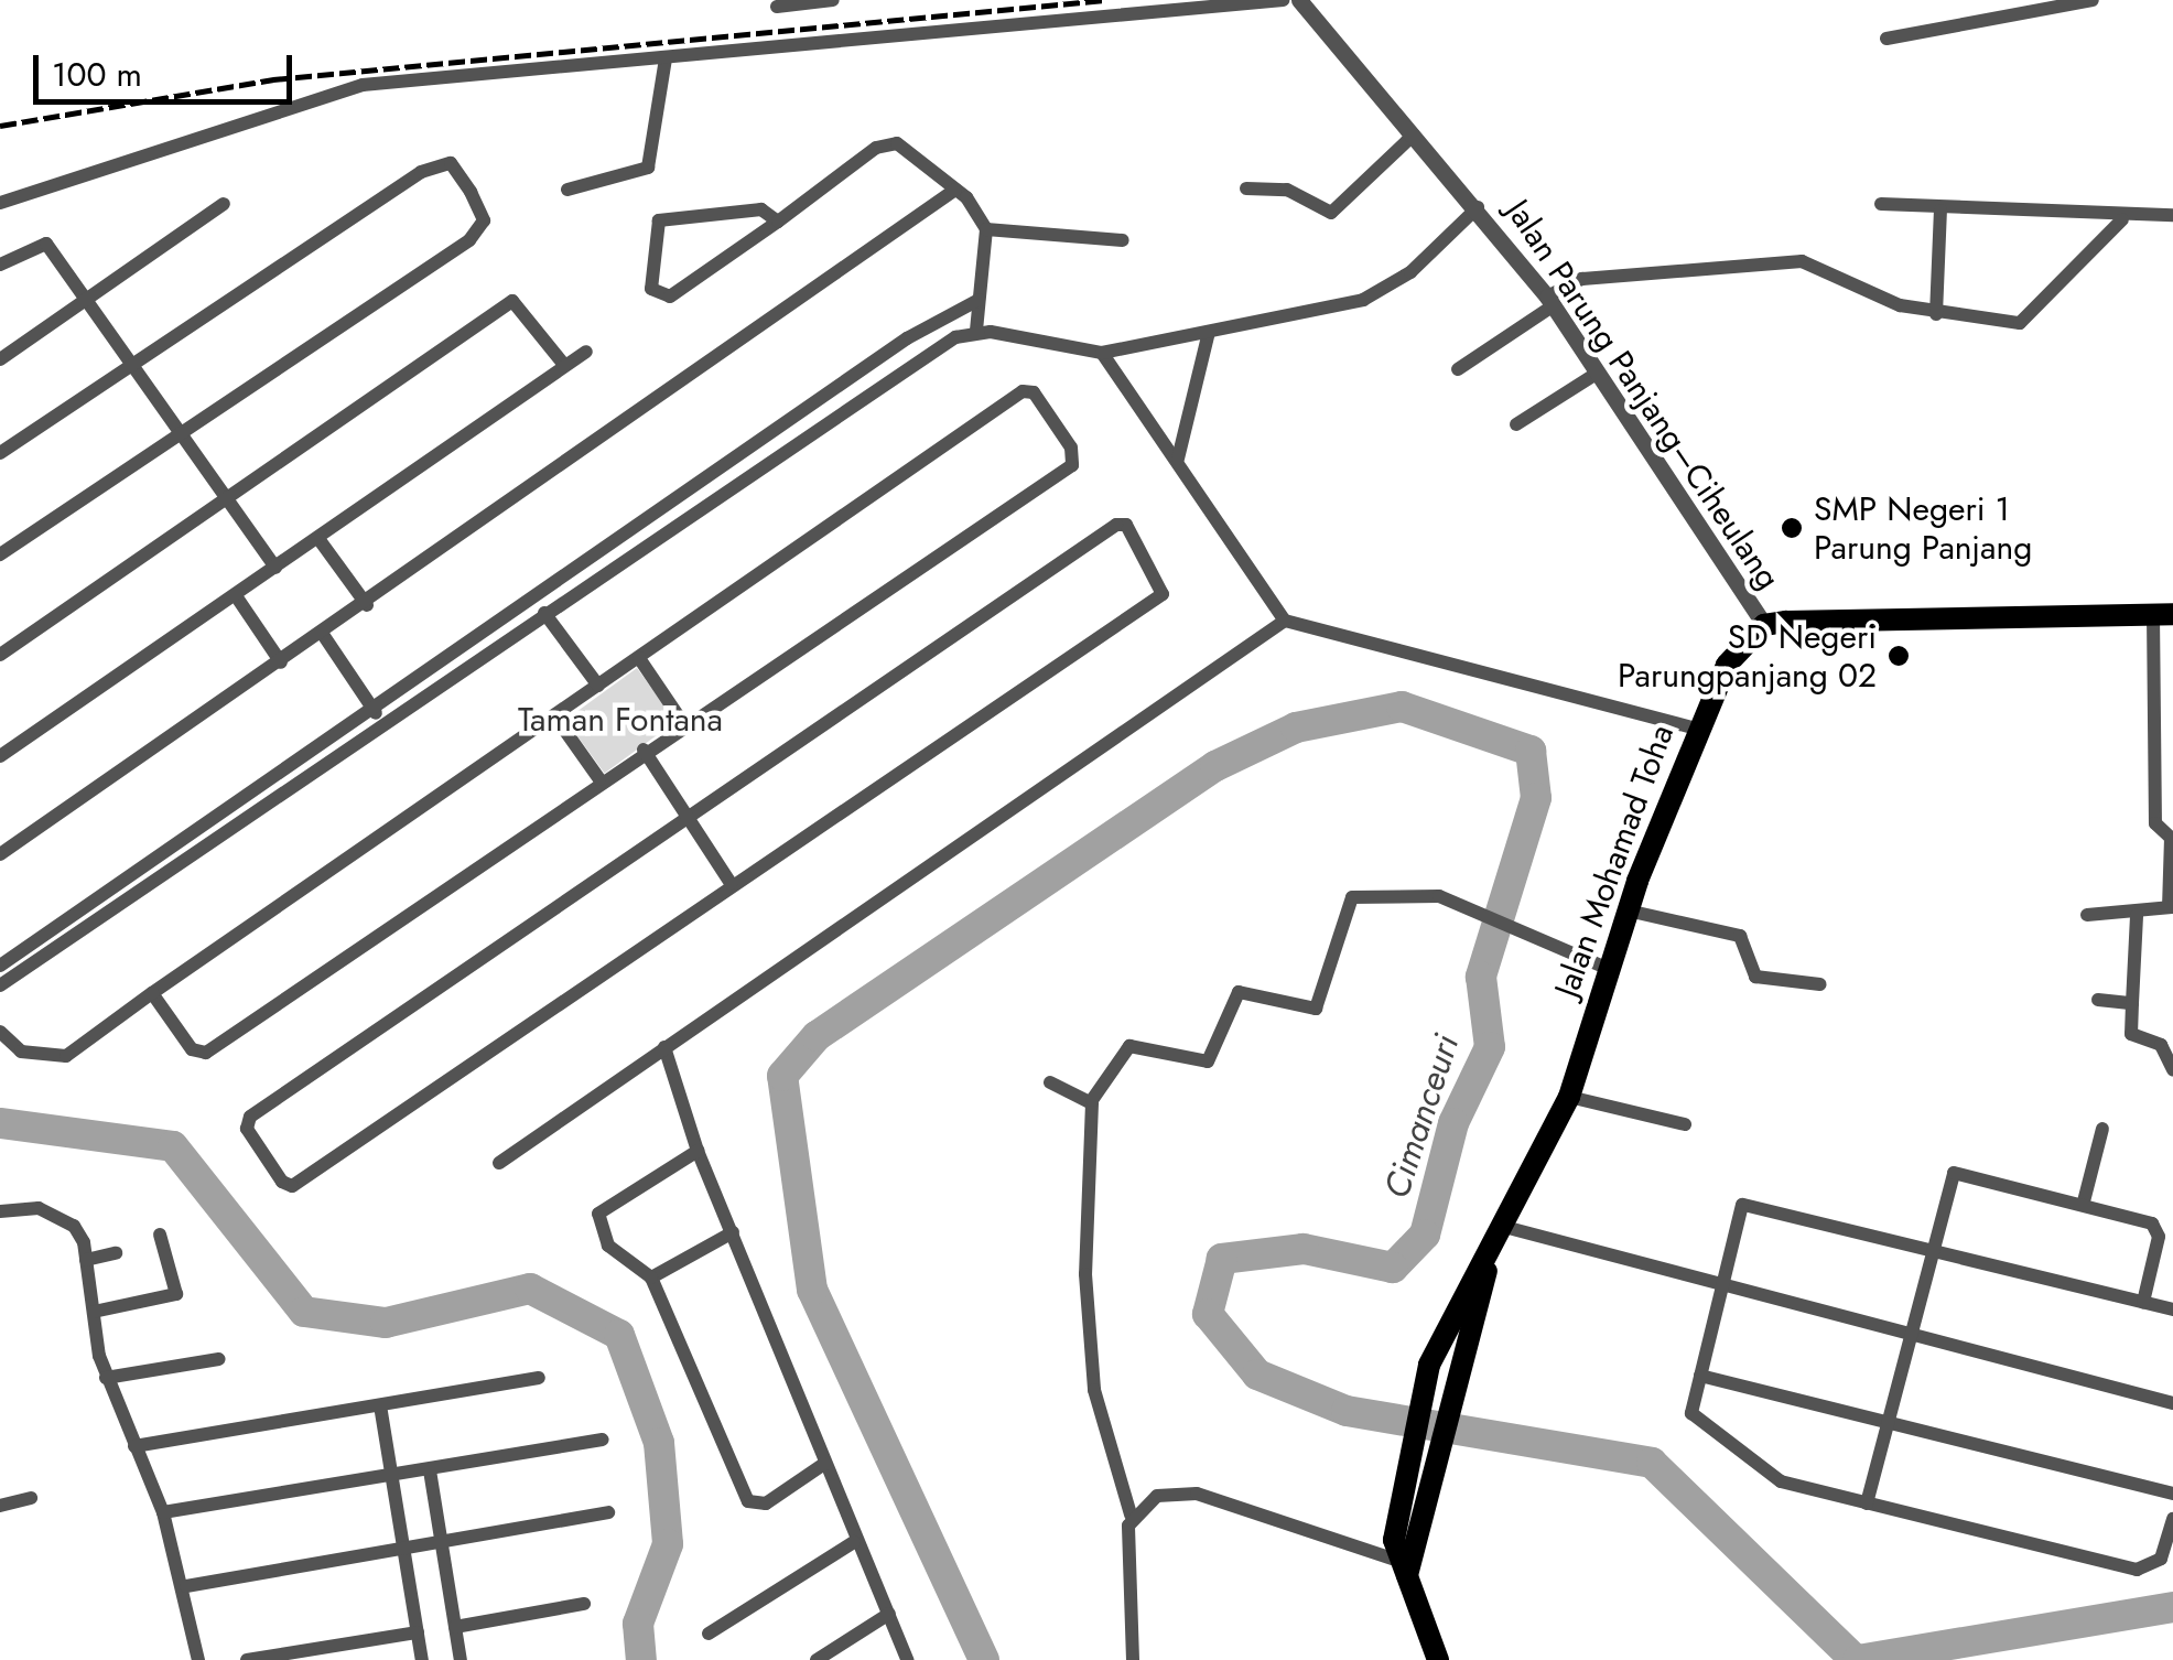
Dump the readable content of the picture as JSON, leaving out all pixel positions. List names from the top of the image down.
{
  "streets": {
    "main road": ["Jalan Mohamad Toha"],
    "street": ["Jalan Parung Panjang–Ciheulang"]
  },
  "crossings": [
    ["Jalan Parung Panjang–Ciheulang", "Jalan Mohamad Toha"]
  ],
  "water": ["Cimanceuri"],
  "parks": ["Taman Fontana"],
  "places": ["SMP Negeri 1 Parung Panjang", "SD Negeri Parungpanjang 02"],
  "scale_bar": "100 m"
}
